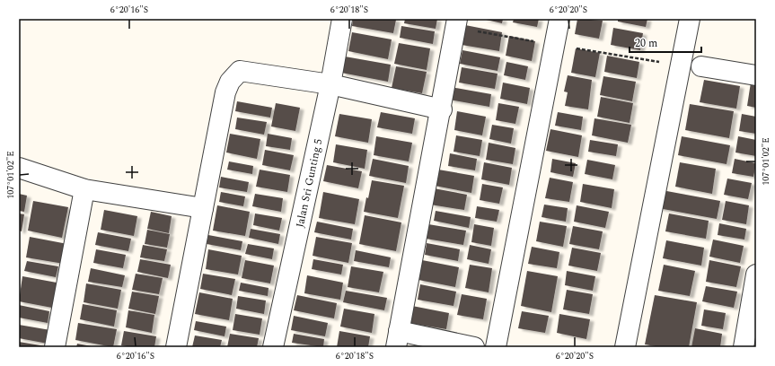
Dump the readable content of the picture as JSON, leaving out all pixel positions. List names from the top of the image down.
{
  "streets": {
    "street": ["Jalan Sri Gunting 5"]
  },
  "scale_bar": "20 m",
  "coordinates": [
    "6°20'16\"S",
    "6°20'18\"S",
    "6°20'20\"S",
    "107°01'02\"E"
  ]
}
